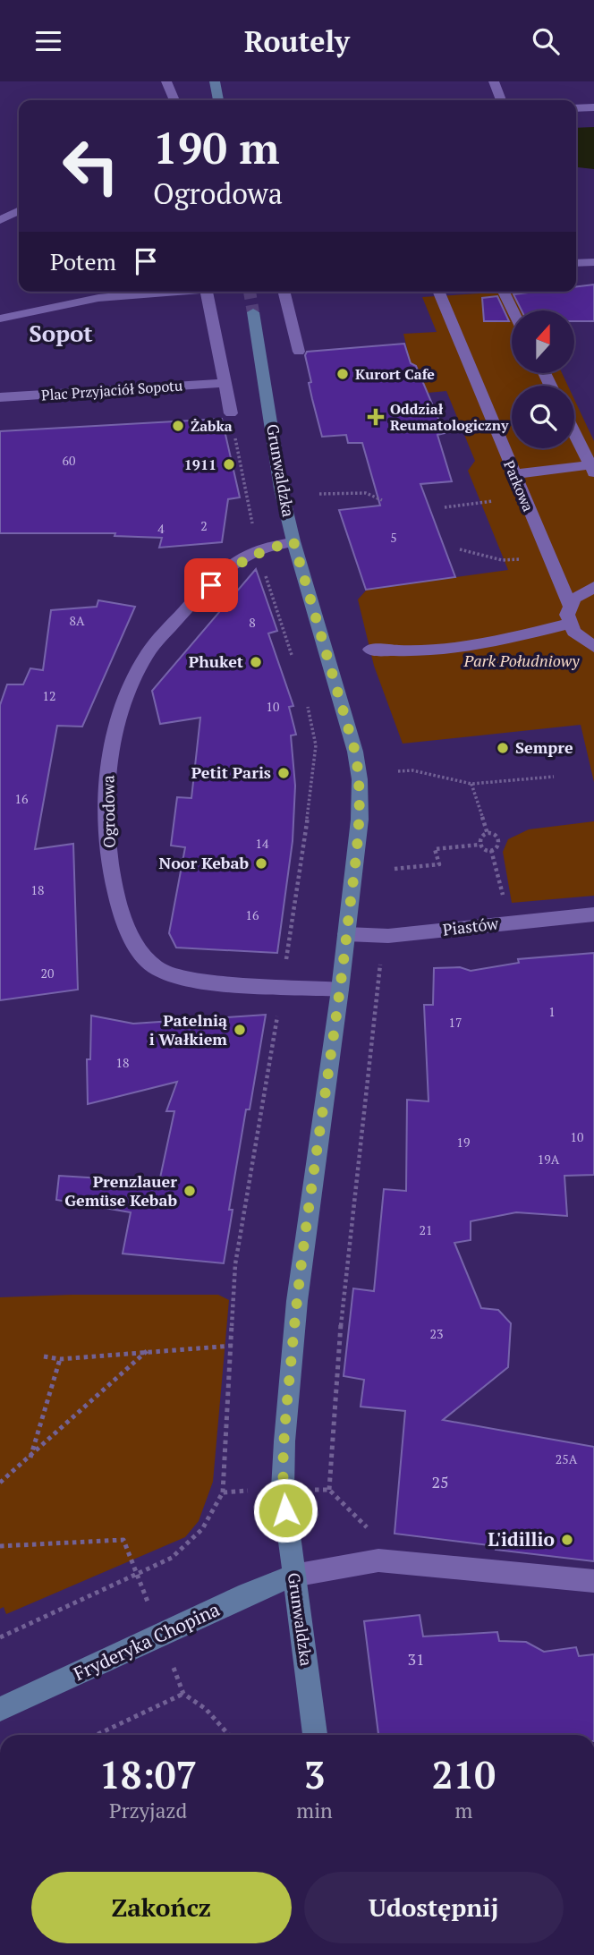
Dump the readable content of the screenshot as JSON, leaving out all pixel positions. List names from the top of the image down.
{
  "streets": {
    "street": [
      "Plac Przyjaciół Sopotu",
      "Grunwaldzka",
      "Parkowa",
      "Ogrodowa",
      "Piastów",
      "Fryderyka Chopina"
    ]
  },
  "crossings": [
    ["Grunwaldzka", "Ogrodowa"],
    ["Grunwaldzka", "Piastów"],
    ["Grunwaldzka", "Fryderyka Chopina"]
  ],
  "districts": ["Sopot"],
  "parks": ["Park Południowy"],
  "places": {
    "other": [
      "Kurort Cafe",
      "Żabka",
      "1911",
      "Phuket",
      "Sempre",
      "Petit Paris",
      "Noor Kebab",
      "Patelnią i Wałkiem",
      "Prenzlauer Gemüse Kebab",
      "L'idillio"
    ],
    "health": ["Oddział Reumatologiczny"]
  },
  "house_numbers": [
    "60",
    "2",
    "4",
    "5",
    "8A",
    "8",
    "12",
    "10",
    "16",
    "14",
    "18",
    "16",
    "20",
    "1",
    "17",
    "18",
    "10",
    "19",
    "19A",
    "21",
    "23",
    "25A",
    "25",
    "31"
  ],
  "north": "top",
  "page": {
    "header": "Routely",
    "turn": ["190 m", "Ogrodowa"],
    "then": "Potem",
    "eta": [
      "18:07",
      "Przyjazd",
      "3",
      "min",
      "210",
      "m"
    ],
    "buttons": ["Zakończ", "Udostępnij"]
  }
}
